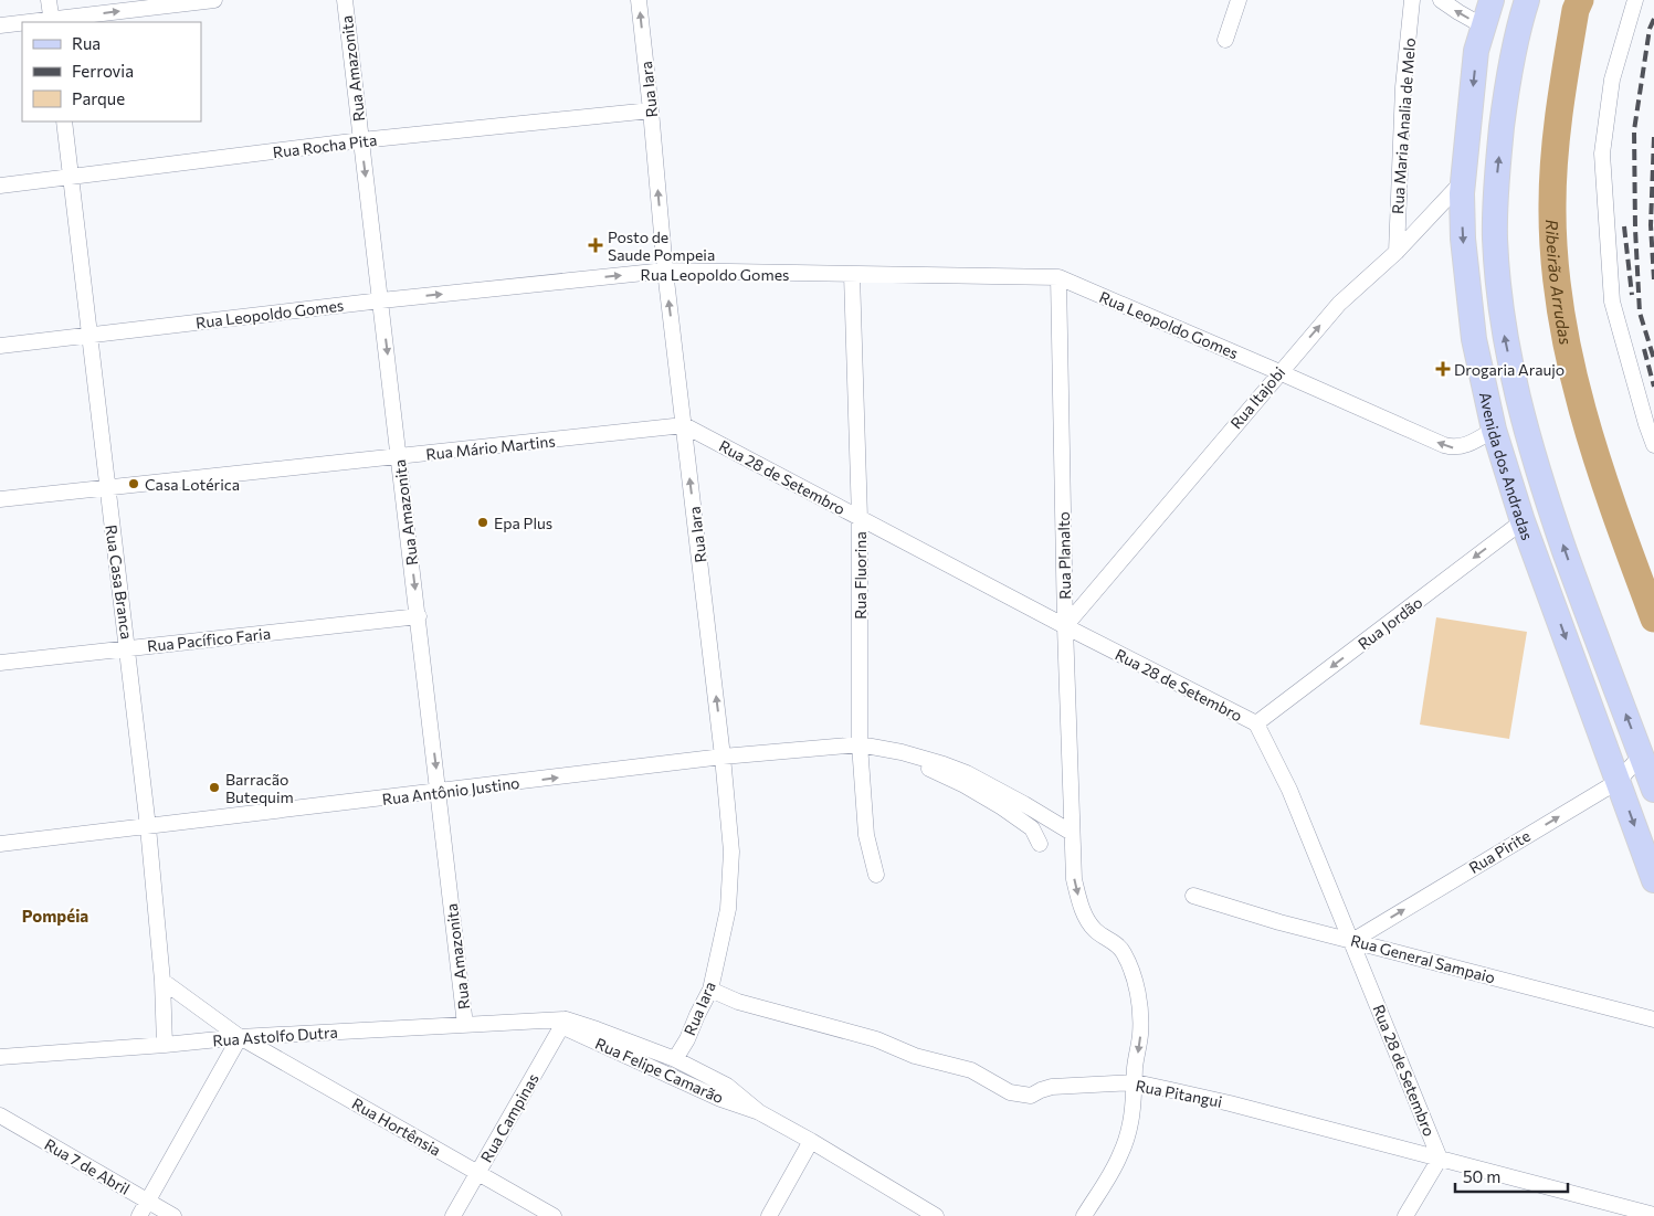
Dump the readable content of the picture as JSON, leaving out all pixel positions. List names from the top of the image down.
{
  "streets": {
    "main road": ["Avenida dos Andradas"],
    "street": [
      "Rua Amazonita",
      "Rua Iara",
      "Rua Maria Analia de Melo",
      "Rua Rocha Pita",
      "Rua Leopoldo Gomes",
      "Rua Itajobi",
      "Rua Mário Martins",
      "Rua 28 de Setembro",
      "Rua Planalto",
      "Rua Fluorina",
      "Rua Casa Branca",
      "Rua Jordão",
      "Rua Pacífico Faria",
      "Rua Antônio Justino",
      "Rua Pirite",
      "Rua General Sampaio",
      "Rua Astolfo Dutra",
      "Rua Felipe Camarão",
      "Rua Pitangui",
      "Rua Campinas",
      "Rua Hortênsia",
      "Rua 7 de Abril"
    ]
  },
  "crossings": [
    ["Rua Amazonita", "Rua Rocha Pita"],
    ["Rua Amazonita", "Rua Leopoldo Gomes"],
    ["Rua Amazonita", "Rua Mário Martins"],
    ["Rua Amazonita", "Rua Pacífico Faria"],
    ["Rua Amazonita", "Rua Antônio Justino"],
    ["Rua Amazonita", "Rua Astolfo Dutra"],
    ["Rua Iara", "Rua Rocha Pita"],
    ["Rua Iara", "Rua Leopoldo Gomes"],
    ["Rua Iara", "Rua Mário Martins"],
    ["Rua Iara", "Rua 28 de Setembro"],
    ["Rua Iara", "Rua Antônio Justino"],
    ["Rua Iara", "Rua Felipe Camarão"],
    ["Rua Iara", "Rua Pitangui"],
    ["Rua Maria Analia de Melo", "Rua Itajobi"],
    ["Rua Rocha Pita", "Rua Casa Branca"],
    ["Rua Leopoldo Gomes", "Rua Itajobi"],
    ["Rua Leopoldo Gomes", "Avenida dos Andradas"],
    ["Rua Leopoldo Gomes", "Rua Planalto"],
    ["Rua Leopoldo Gomes", "Rua Fluorina"],
    ["Rua Leopoldo Gomes", "Rua Casa Branca"],
    ["Rua Itajobi", "Avenida dos Andradas"],
    ["Rua Itajobi", "Rua 28 de Setembro"],
    ["Rua Itajobi", "Rua Planalto"],
    ["Rua Mário Martins", "Rua 28 de Setembro"],
    ["Rua Mário Martins", "Rua Casa Branca"],
    ["Avenida dos Andradas", "Rua Jordão"],
    ["Avenida dos Andradas", "Rua Pirite"],
    ["Rua 28 de Setembro", "Rua Planalto"],
    ["Rua 28 de Setembro", "Rua Fluorina"],
    ["Rua 28 de Setembro", "Rua Jordão"],
    ["Rua 28 de Setembro", "Rua Pirite"],
    ["Rua 28 de Setembro", "Rua General Sampaio"],
    ["Rua 28 de Setembro", "Rua Pitangui"],
    ["Rua Planalto", "Rua Antônio Justino"],
    ["Rua Fluorina", "Rua Antônio Justino"],
    ["Rua Casa Branca", "Rua Pacífico Faria"],
    ["Rua Casa Branca", "Rua Antônio Justino"],
    ["Rua Casa Branca", "Rua Astolfo Dutra"],
    ["Rua Casa Branca", "Rua Hortênsia"],
    ["Rua Pirite", "Rua General Sampaio"],
    ["Rua Astolfo Dutra", "Rua Felipe Camarão"],
    ["Rua Astolfo Dutra", "Rua Campinas"],
    ["Rua Astolfo Dutra", "Rua Hortênsia"],
    ["Rua Felipe Camarão", "Rua Campinas"],
    ["Rua Campinas", "Rua Hortênsia"]
  ],
  "one_way": [
    "Rua Amazonita",
    "Rua Iara",
    "Rua Jordão",
    "Rua Pirite"
  ],
  "districts": ["Pompéia"],
  "water": ["Ribeirão Arrudas"],
  "places": {
    "health": ["Posto de Saude Pompeia", "Drogaria Araujo"],
    "other": ["Casa Lotérica", "Epa Plus", "Barracão Butequim"]
  },
  "legend": ["Rua", "Ferrovia", "Parque"],
  "scale_bar": "50 m"
}
